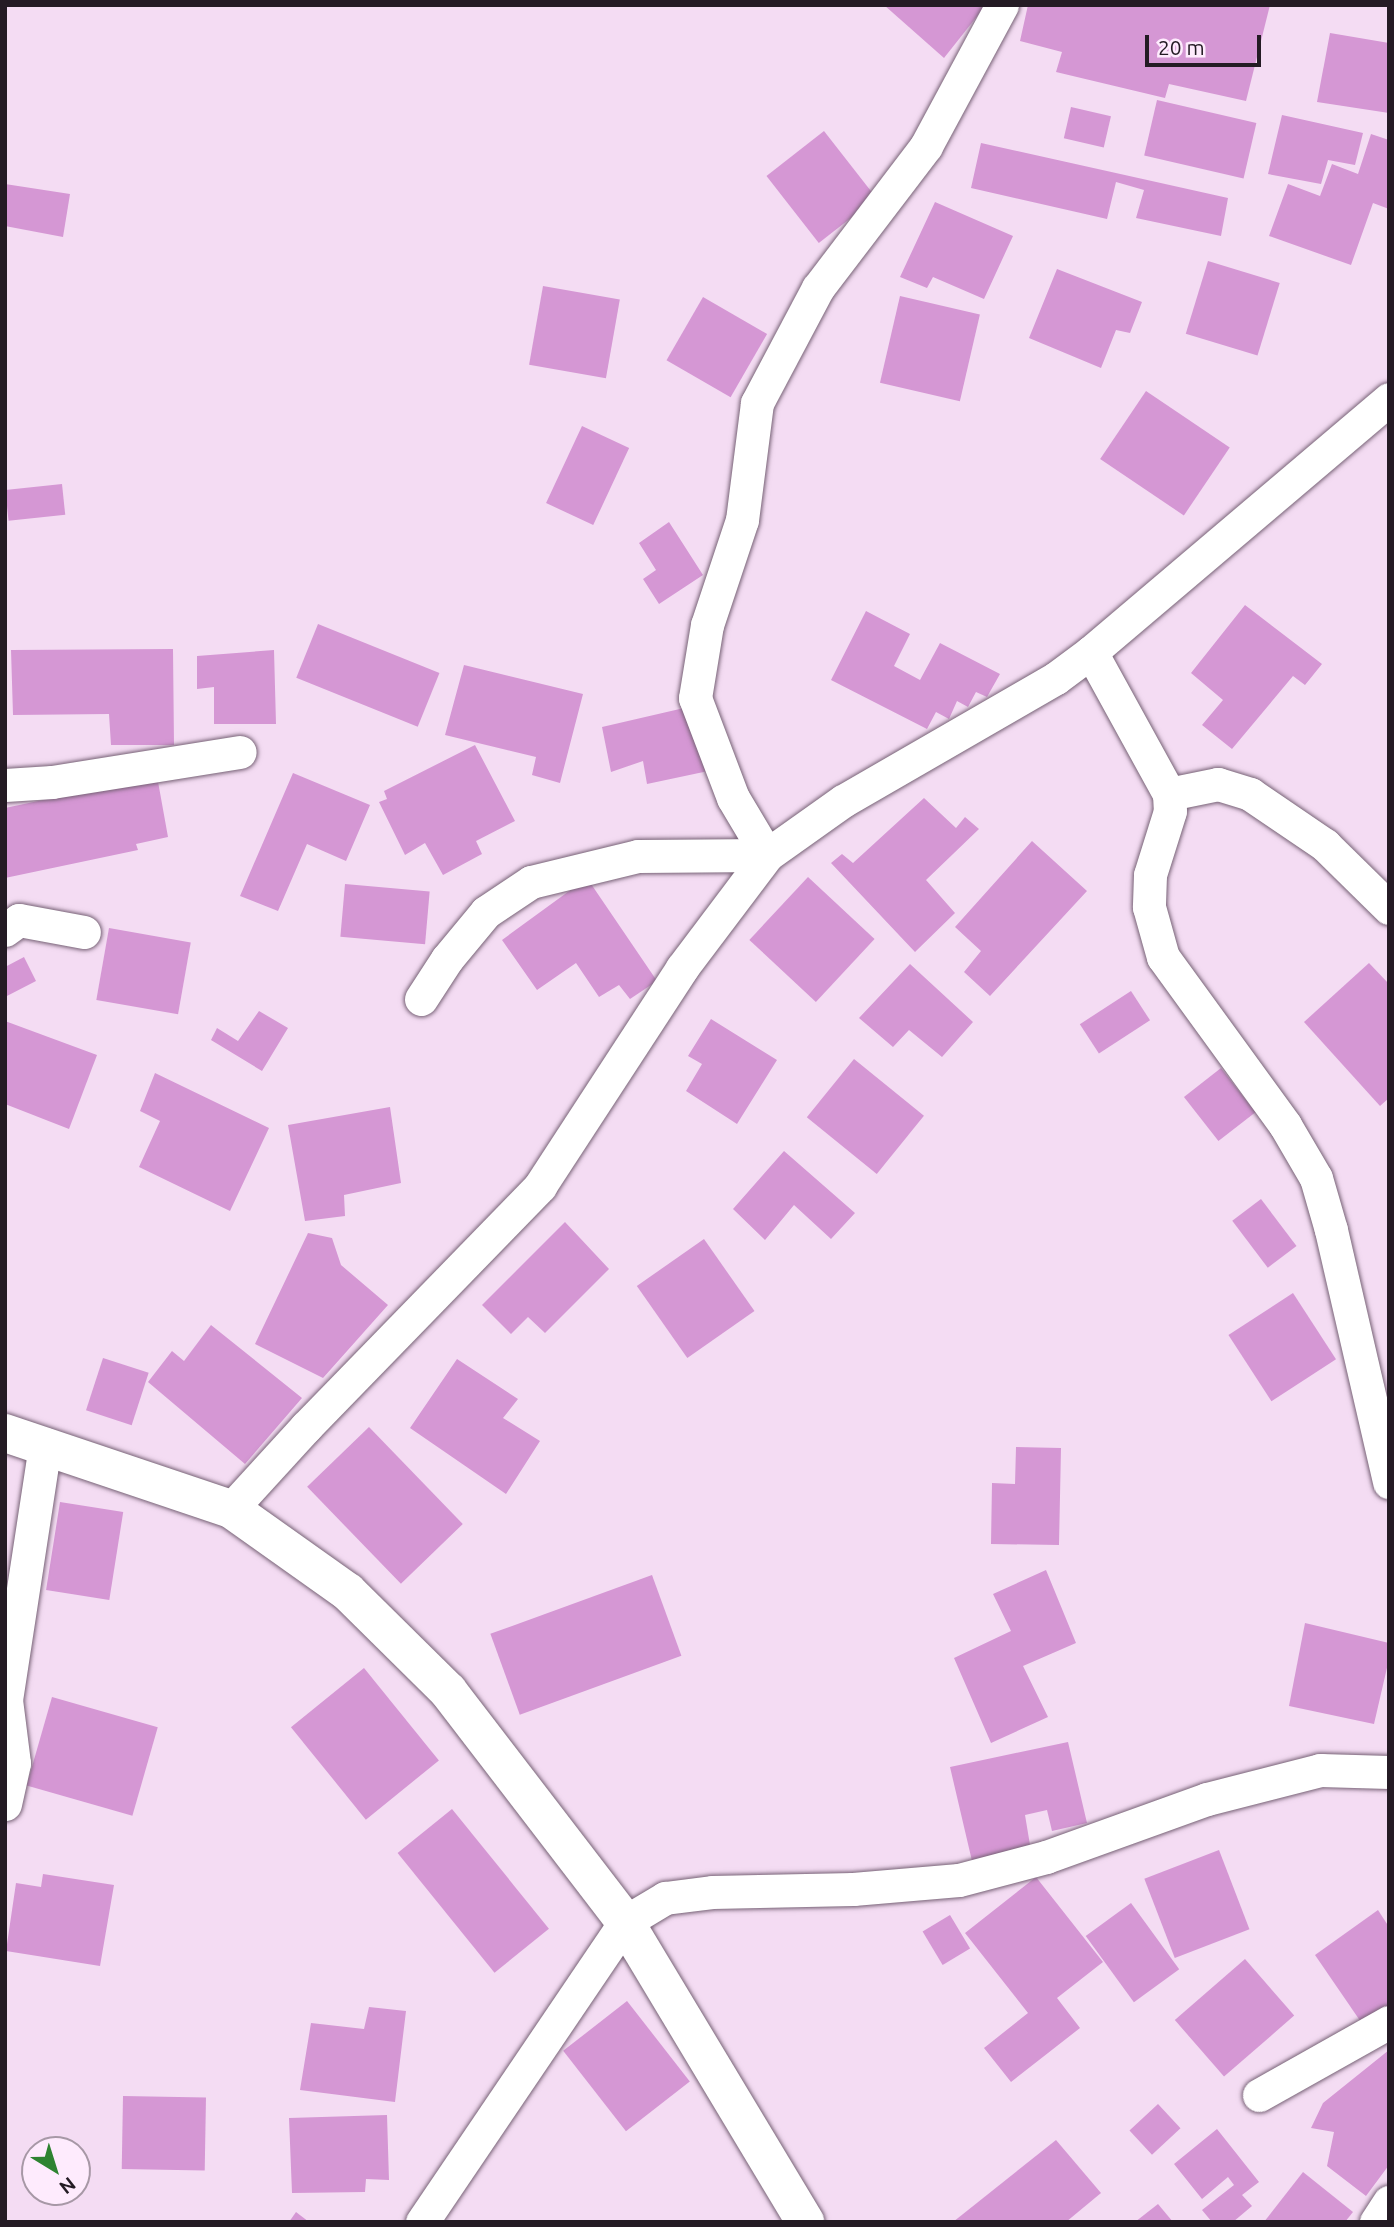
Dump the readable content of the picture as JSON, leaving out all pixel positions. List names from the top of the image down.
{
  "scale_bar": "20 m",
  "north": "bottom right"
}
